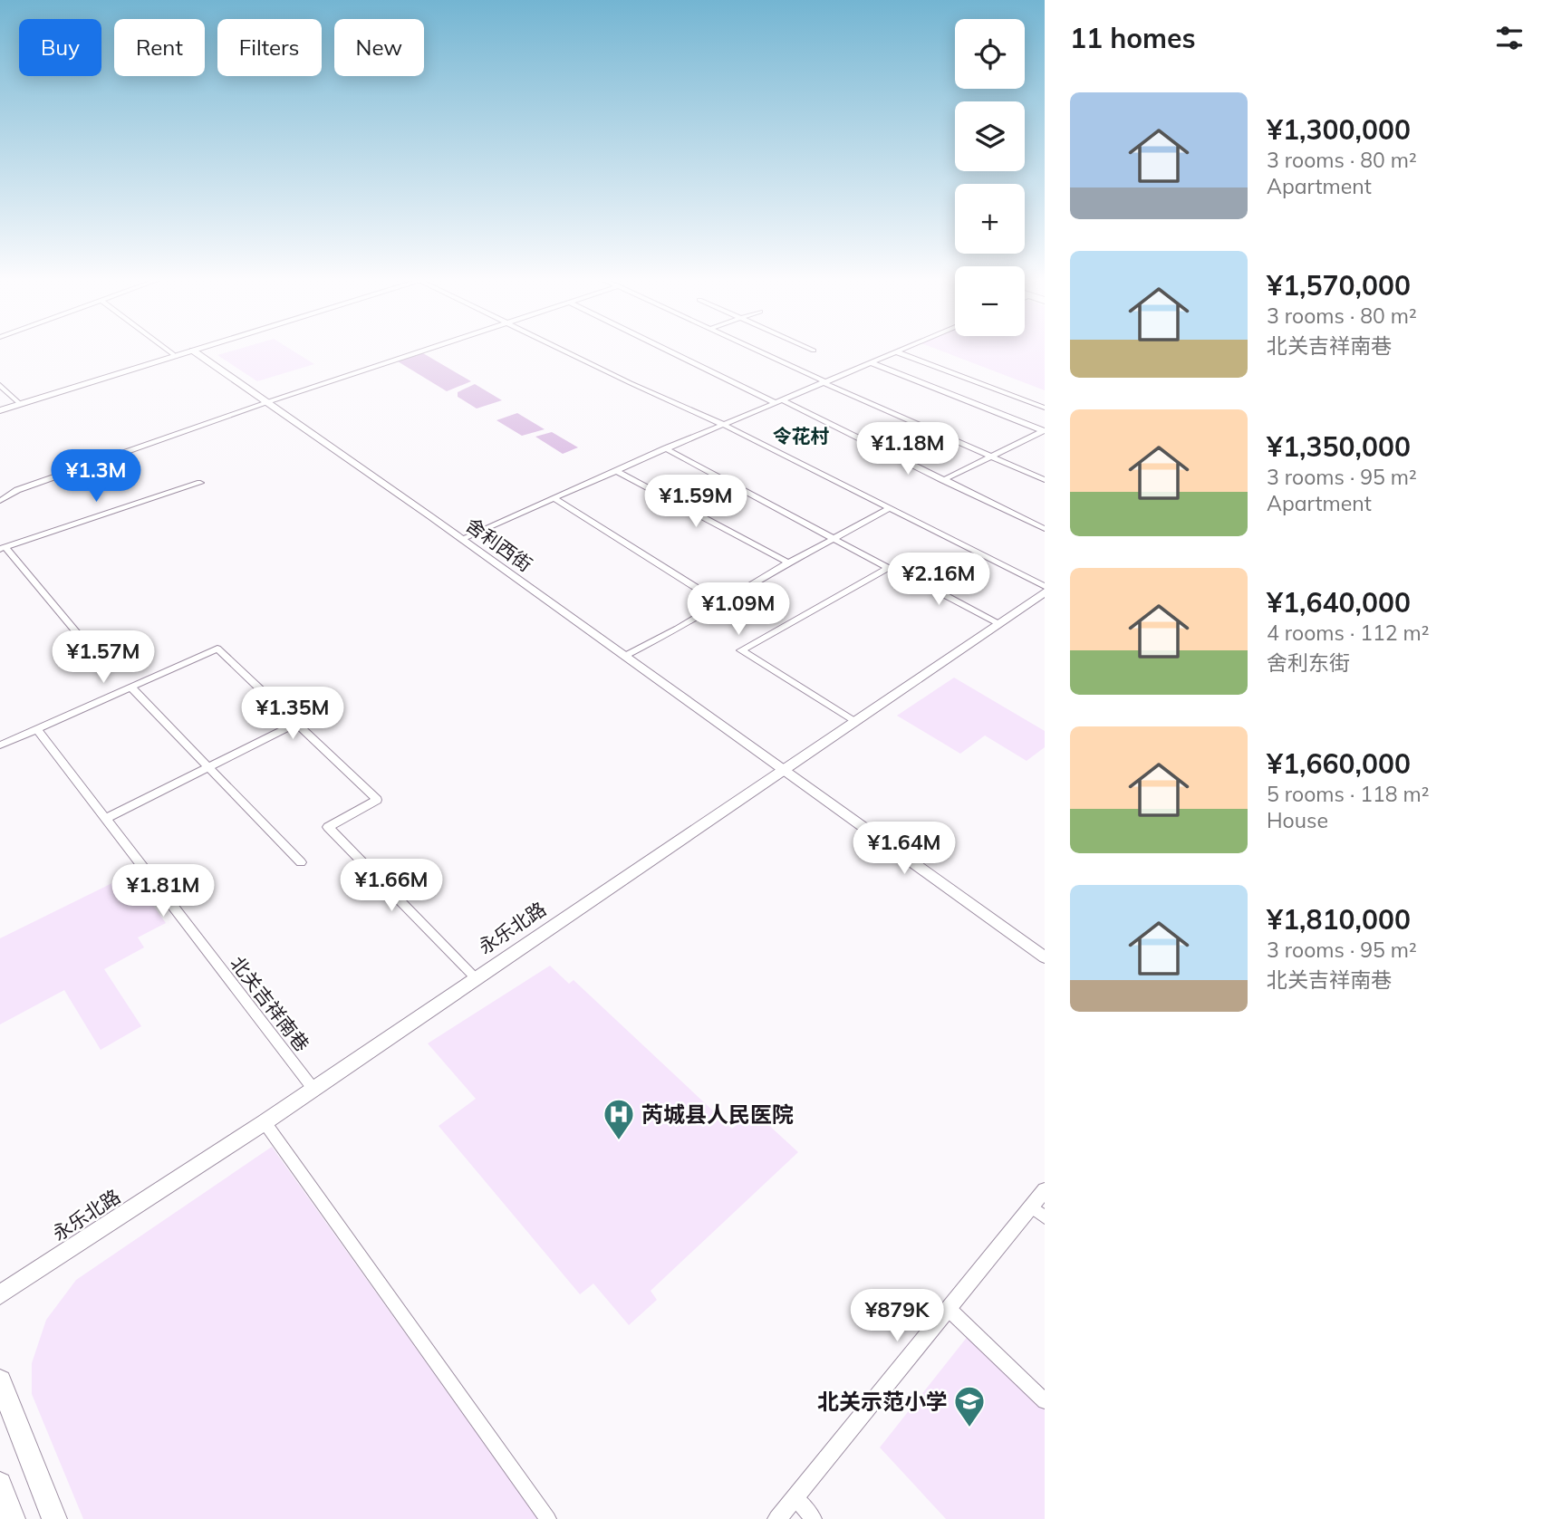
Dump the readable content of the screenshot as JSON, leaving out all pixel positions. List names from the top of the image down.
{
  "streets": {
    "main road": ["永乐北路"],
    "street": ["舍利西街", "北关吉祥南巷"]
  },
  "crossings": [
    ["舍利西街", "永乐北路"],
    ["永乐北路", "北关吉祥南巷"]
  ],
  "districts": ["令花村"],
  "places": {
    "hospital": ["芮城县人民医院"],
    "school or university": ["北关示范小学"]
  },
  "page": {
    "heading": "11 homes",
    "map_buttons": ["+", "−"],
    "chip": [
      "Buy",
      "Rent",
      "Filters",
      "New"
    ],
    "list": [
      {
        "name": "¥1,300,000",
        "note": "3 rooms · 80 m² · Apartment"
      },
      {
        "name": "¥1,570,000",
        "note": "3 rooms · 80 m² · 北关吉祥南巷"
      },
      {
        "name": "¥1,350,000",
        "note": "3 rooms · 95 m² · Apartment"
      },
      {
        "name": "¥1,640,000",
        "note": "4 rooms · 112 m² · 舍利东街"
      },
      {
        "name": "¥1,660,000",
        "note": "5 rooms · 118 m² · House"
      },
      {
        "name": "¥1,810,000",
        "note": "3 rooms · 95 m² · 北关吉祥南巷"
      }
    ],
    "price": [
      "¥1.18M",
      "¥1.3M",
      "¥1.59M",
      "¥2.16M",
      "¥1.09M",
      "¥1.57M",
      "¥1.35M",
      "¥1.64M",
      "¥1.66M",
      "¥1.81M",
      "¥879K"
    ]
  }
}
